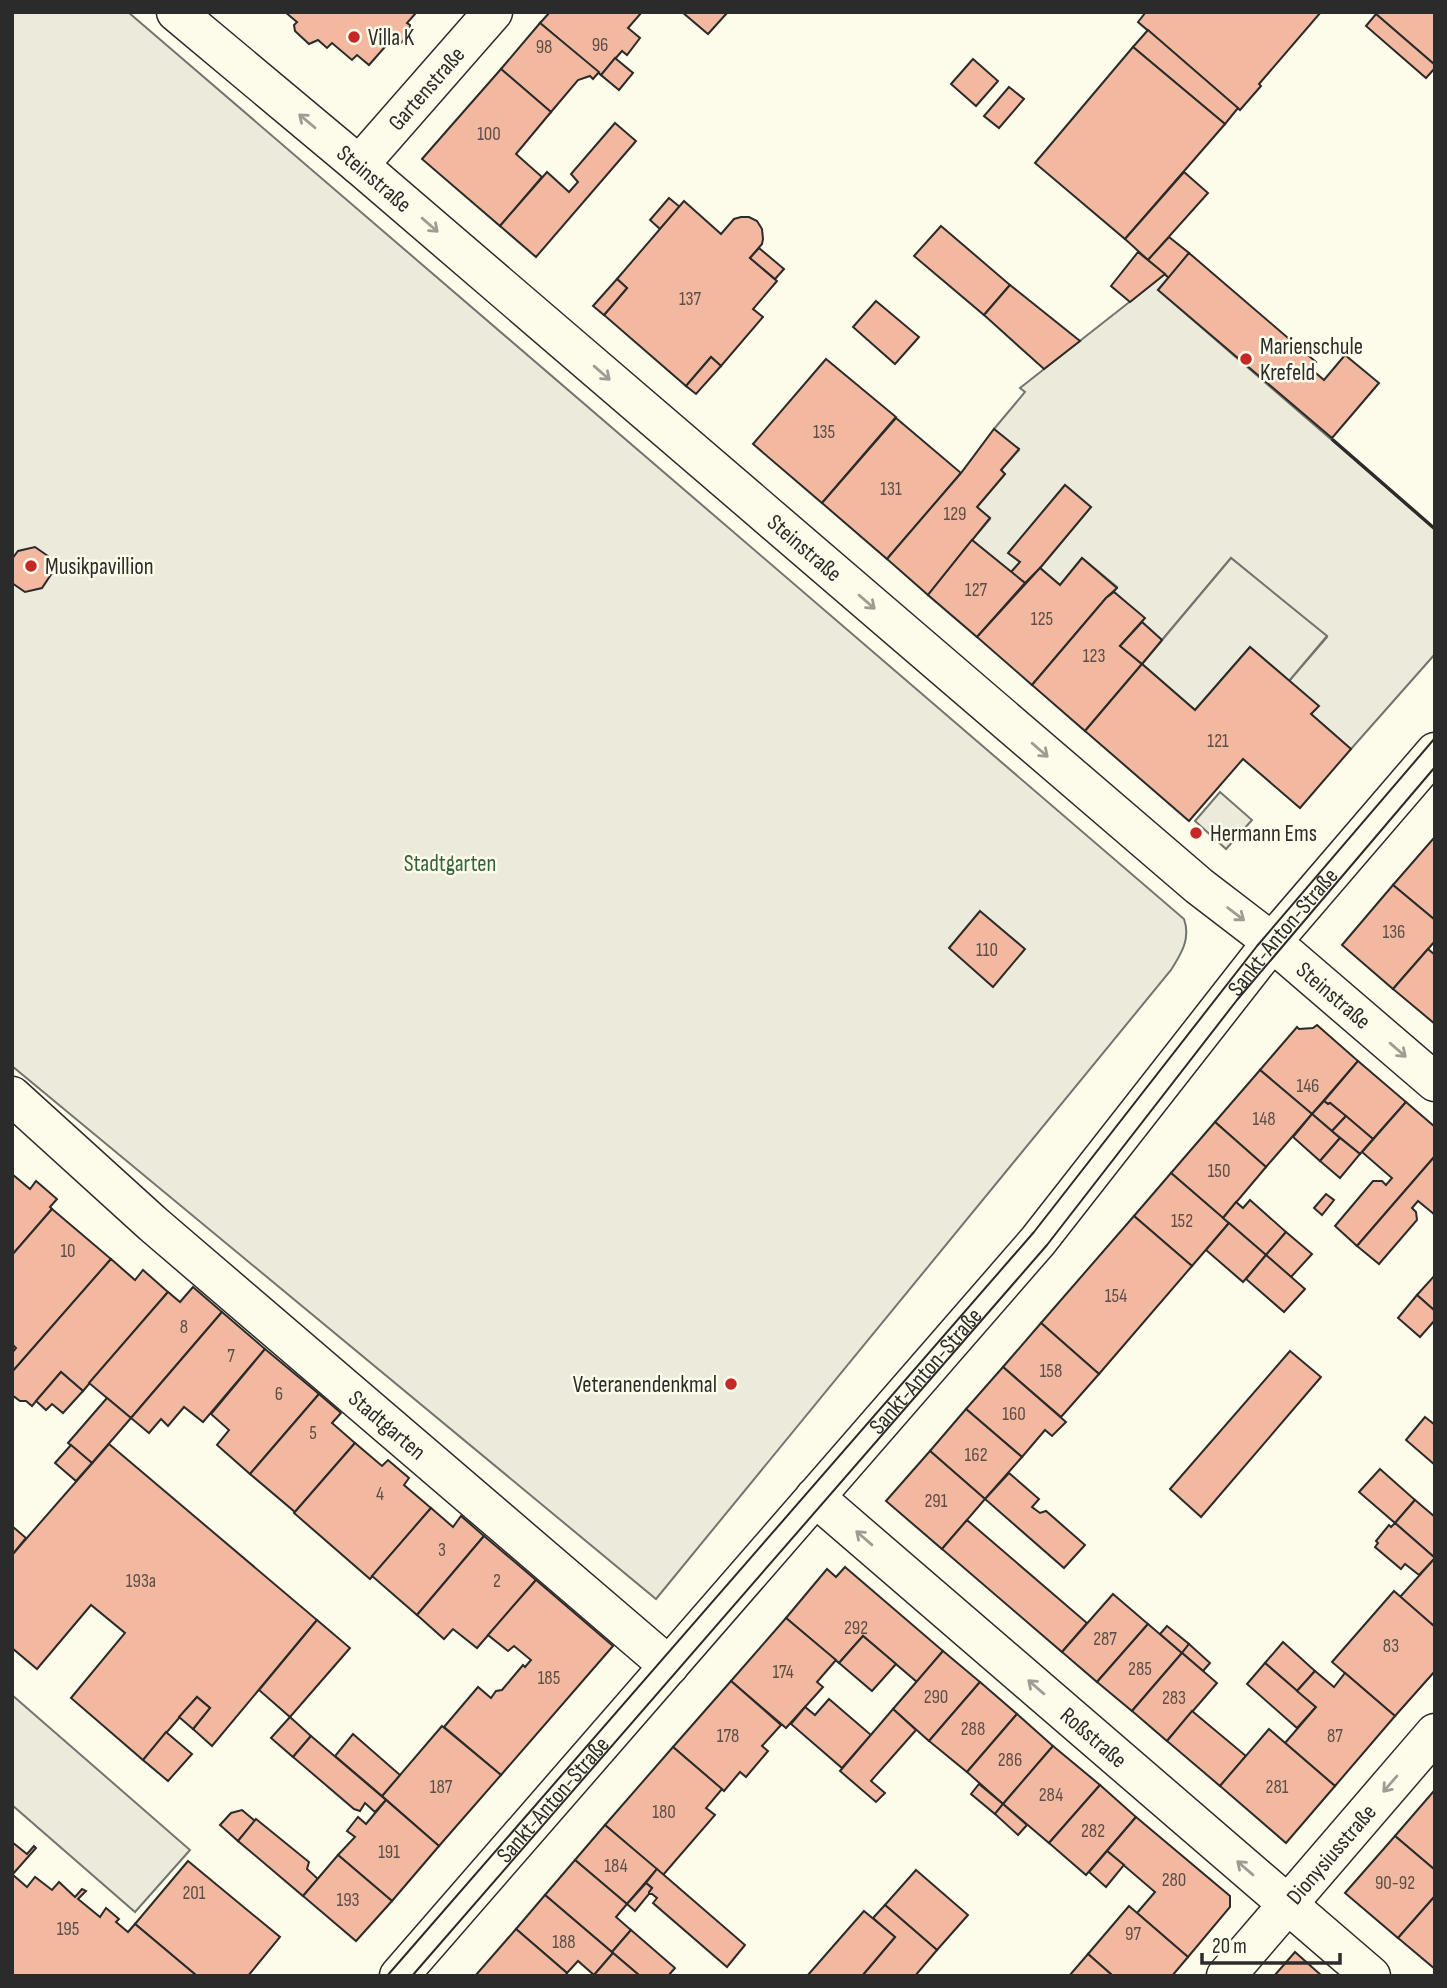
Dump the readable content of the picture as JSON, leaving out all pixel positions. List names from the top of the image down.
{
  "streets": {
    "street": [
      "Gartenstraße",
      "Steinstraße",
      "Sankt-Anton-Straße",
      "Stadtgarten",
      "Roßstraße",
      "Dionysiusstraße"
    ]
  },
  "crossings": [
    ["Gartenstraße", "Steinstraße"],
    ["Steinstraße", "Sankt-Anton-Straße"],
    ["Sankt-Anton-Straße", "Stadtgarten"],
    ["Sankt-Anton-Straße", "Roßstraße"],
    ["Roßstraße", "Dionysiusstraße"]
  ],
  "one_way": ["Roßstraße", "Dionysiusstraße"],
  "parks": ["Stadtgarten"],
  "places": [
    "Villa K",
    "Marienschule Krefeld",
    "Musikpavillion",
    "Hermann Ems",
    "Veteranendenkmal"
  ],
  "house_numbers": [
    "96",
    "98",
    "100",
    "137",
    "135",
    "131",
    "129",
    "127",
    "125",
    "123",
    "121",
    "136",
    "110",
    "146",
    "148",
    "150",
    "152",
    "10",
    "154",
    "8",
    "7",
    "158",
    "6",
    "160",
    "5",
    "162",
    "4",
    "291",
    "3",
    "193a",
    "2",
    "292",
    "287",
    "83",
    "285",
    "174",
    "185",
    "290",
    "283",
    "288",
    "178",
    "87",
    "286",
    "187",
    "281",
    "284",
    "180",
    "282",
    "191",
    "184",
    "280",
    "90-92",
    "201",
    "193",
    "195",
    "97",
    "188"
  ],
  "scale_bar": "20 m"
}
